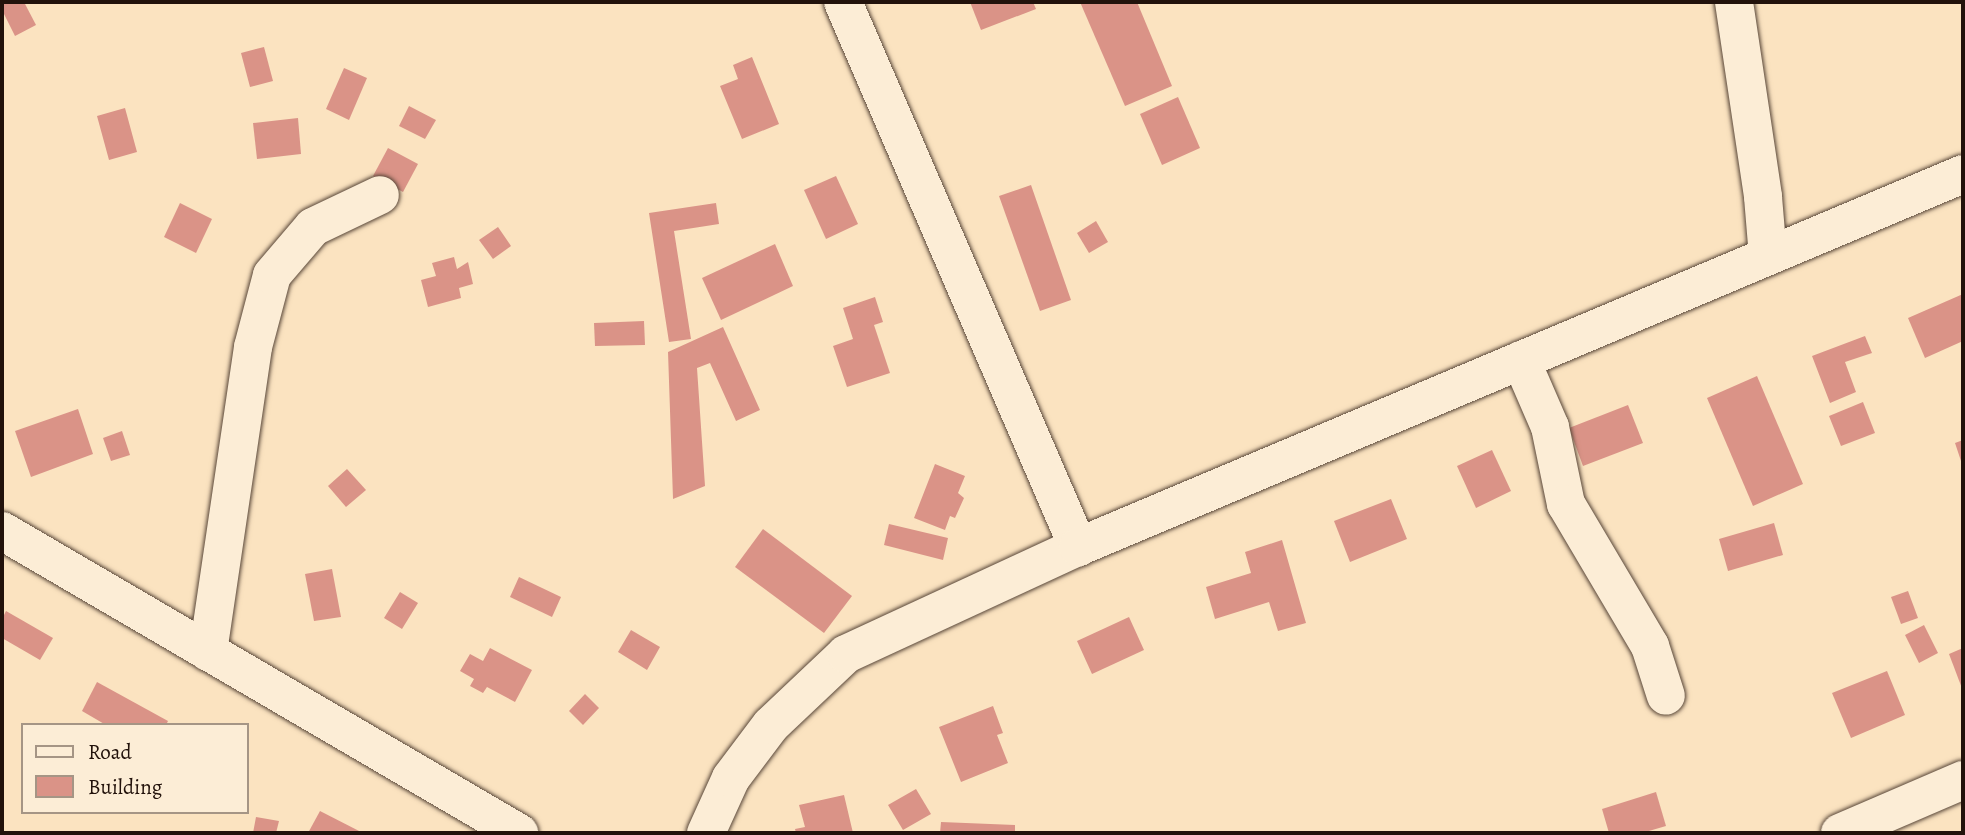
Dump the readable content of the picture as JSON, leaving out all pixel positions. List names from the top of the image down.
{
  "legend": ["Road", "Building"]
}
